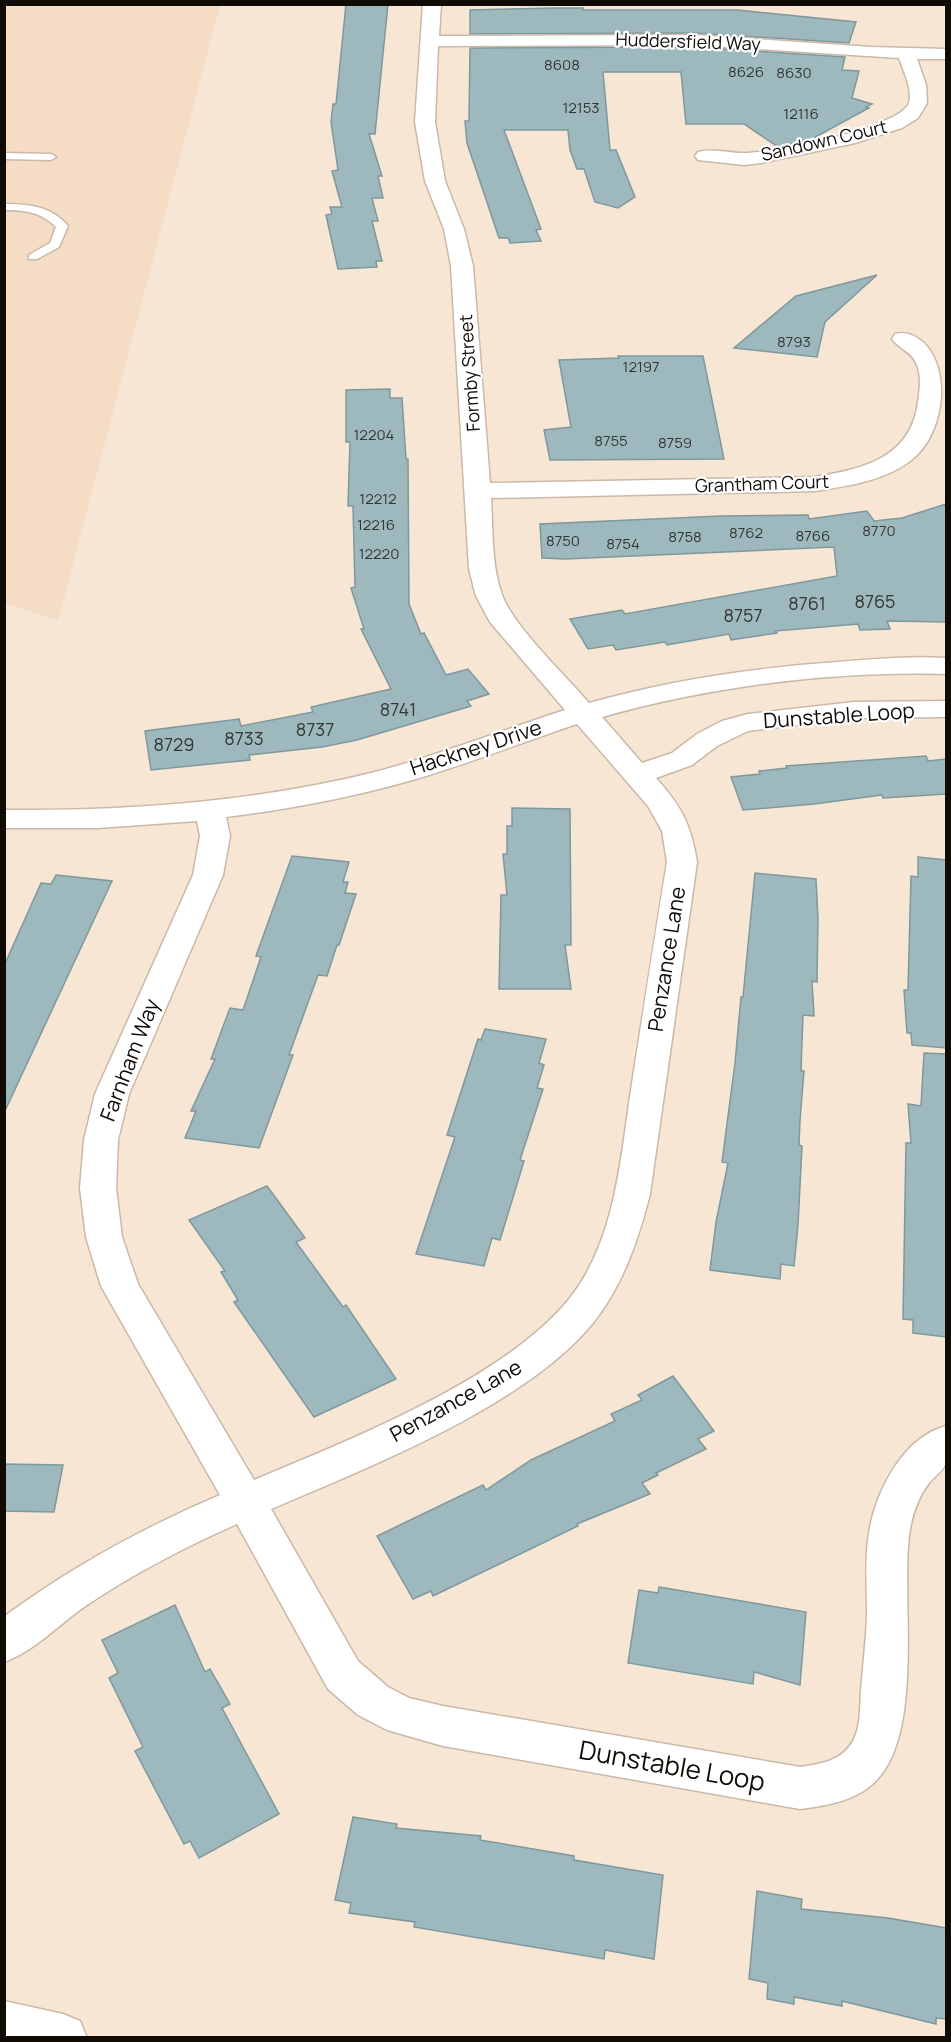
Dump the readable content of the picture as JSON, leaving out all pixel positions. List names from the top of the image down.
{
  "streets": {
    "street": [
      "Huddersfield Way",
      "Sandown Court",
      "Formby Street",
      "Grantham Court",
      "Dunstable Loop",
      "Hackney Drive",
      "Penzance Lane",
      "Farnham Way"
    ]
  },
  "crossings": [
    ["Huddersfield Way", "Sandown Court"],
    ["Huddersfield Way", "Formby Street"],
    ["Formby Street", "Grantham Court"],
    ["Formby Street", "Hackney Drive"],
    ["Formby Street", "Penzance Lane"],
    ["Dunstable Loop", "Penzance Lane"],
    ["Dunstable Loop", "Farnham Way"],
    ["Hackney Drive", "Penzance Lane"],
    ["Hackney Drive", "Farnham Way"],
    ["Penzance Lane", "Farnham Way"]
  ],
  "house_numbers": [
    "8608",
    "8626",
    "8630",
    "12153",
    "12116",
    "8793",
    "12197",
    "12204",
    "8755",
    "8759",
    "12212",
    "12216",
    "8770",
    "8762",
    "8766",
    "8758",
    "8750",
    "8754",
    "12220",
    "8765",
    "8761",
    "8757",
    "8741",
    "8737",
    "8733",
    "8729"
  ]
}
